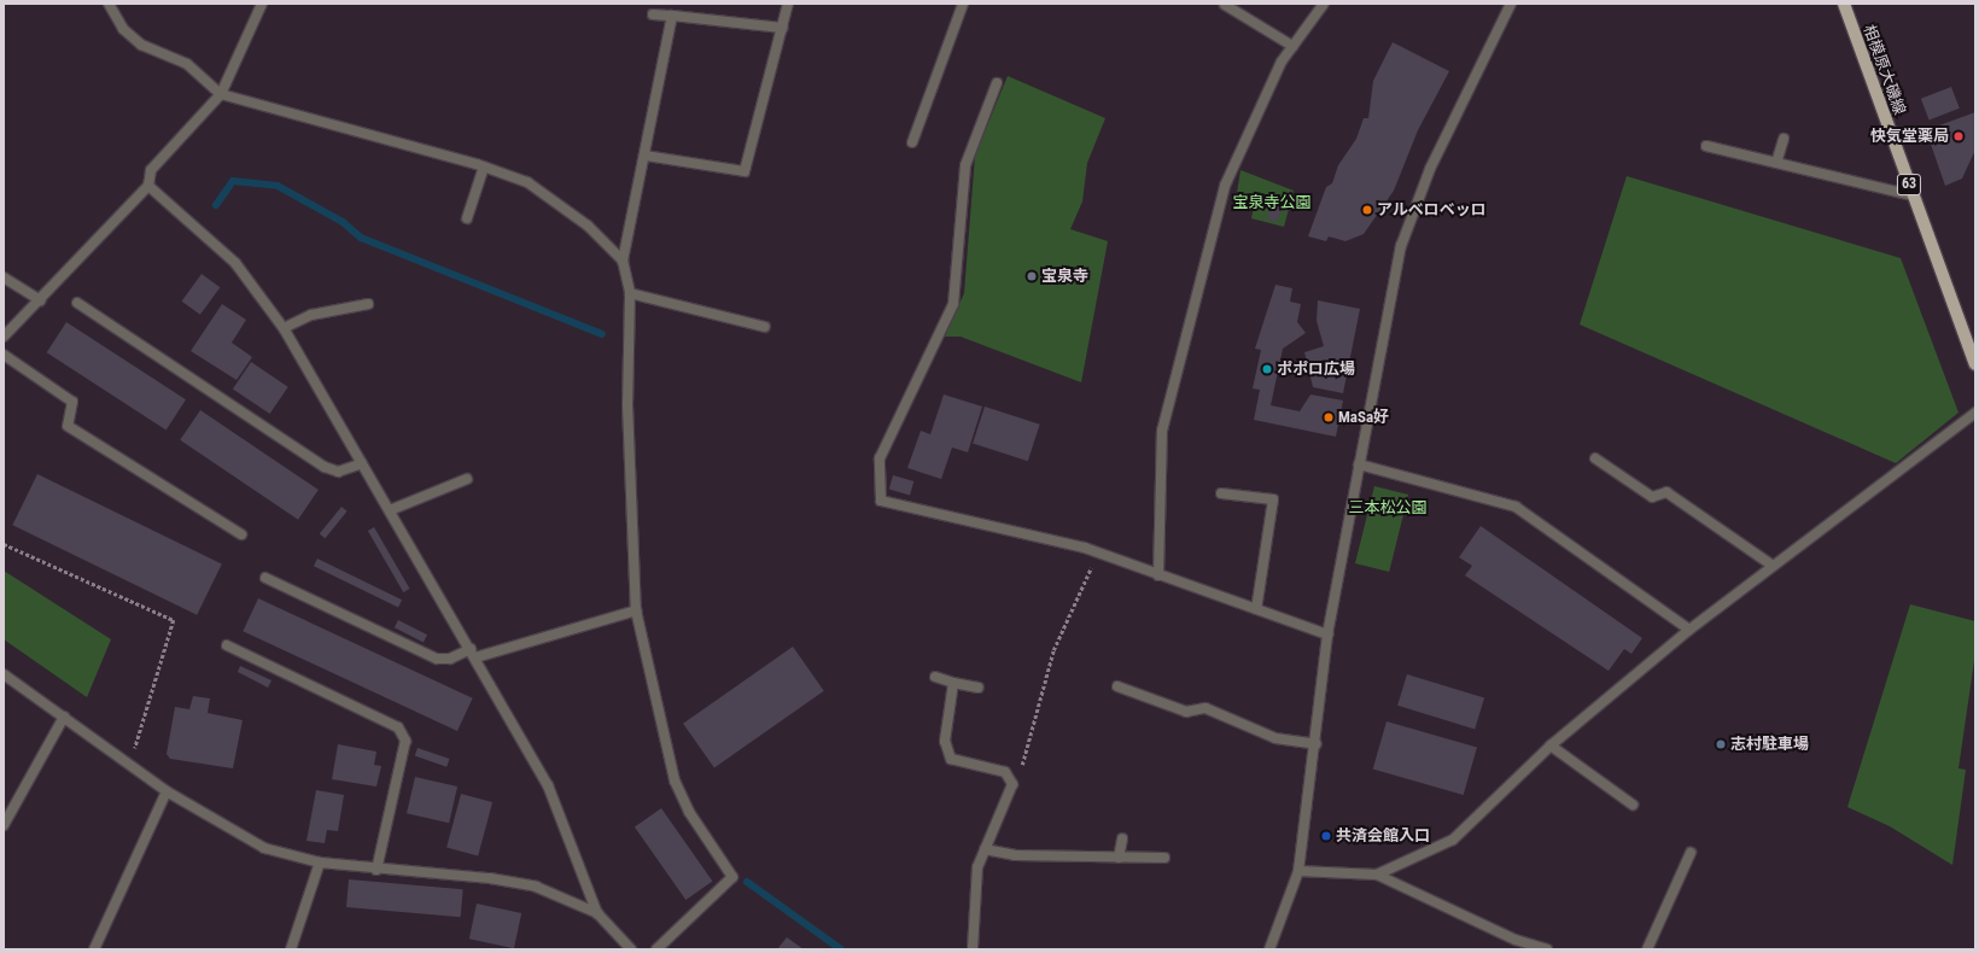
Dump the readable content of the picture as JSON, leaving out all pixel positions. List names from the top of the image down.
{
  "streets": {
    "main road": ["相模原大磯線", "63"]
  },
  "parks": ["宝泉寺公園", "三本松公園"],
  "places": [
    "快気堂薬局",
    "アルベロベッロ",
    "宝泉寺",
    "ポポロ広場",
    "MaSa好",
    "志村駐車場",
    "共済会館入口"
  ]
}
